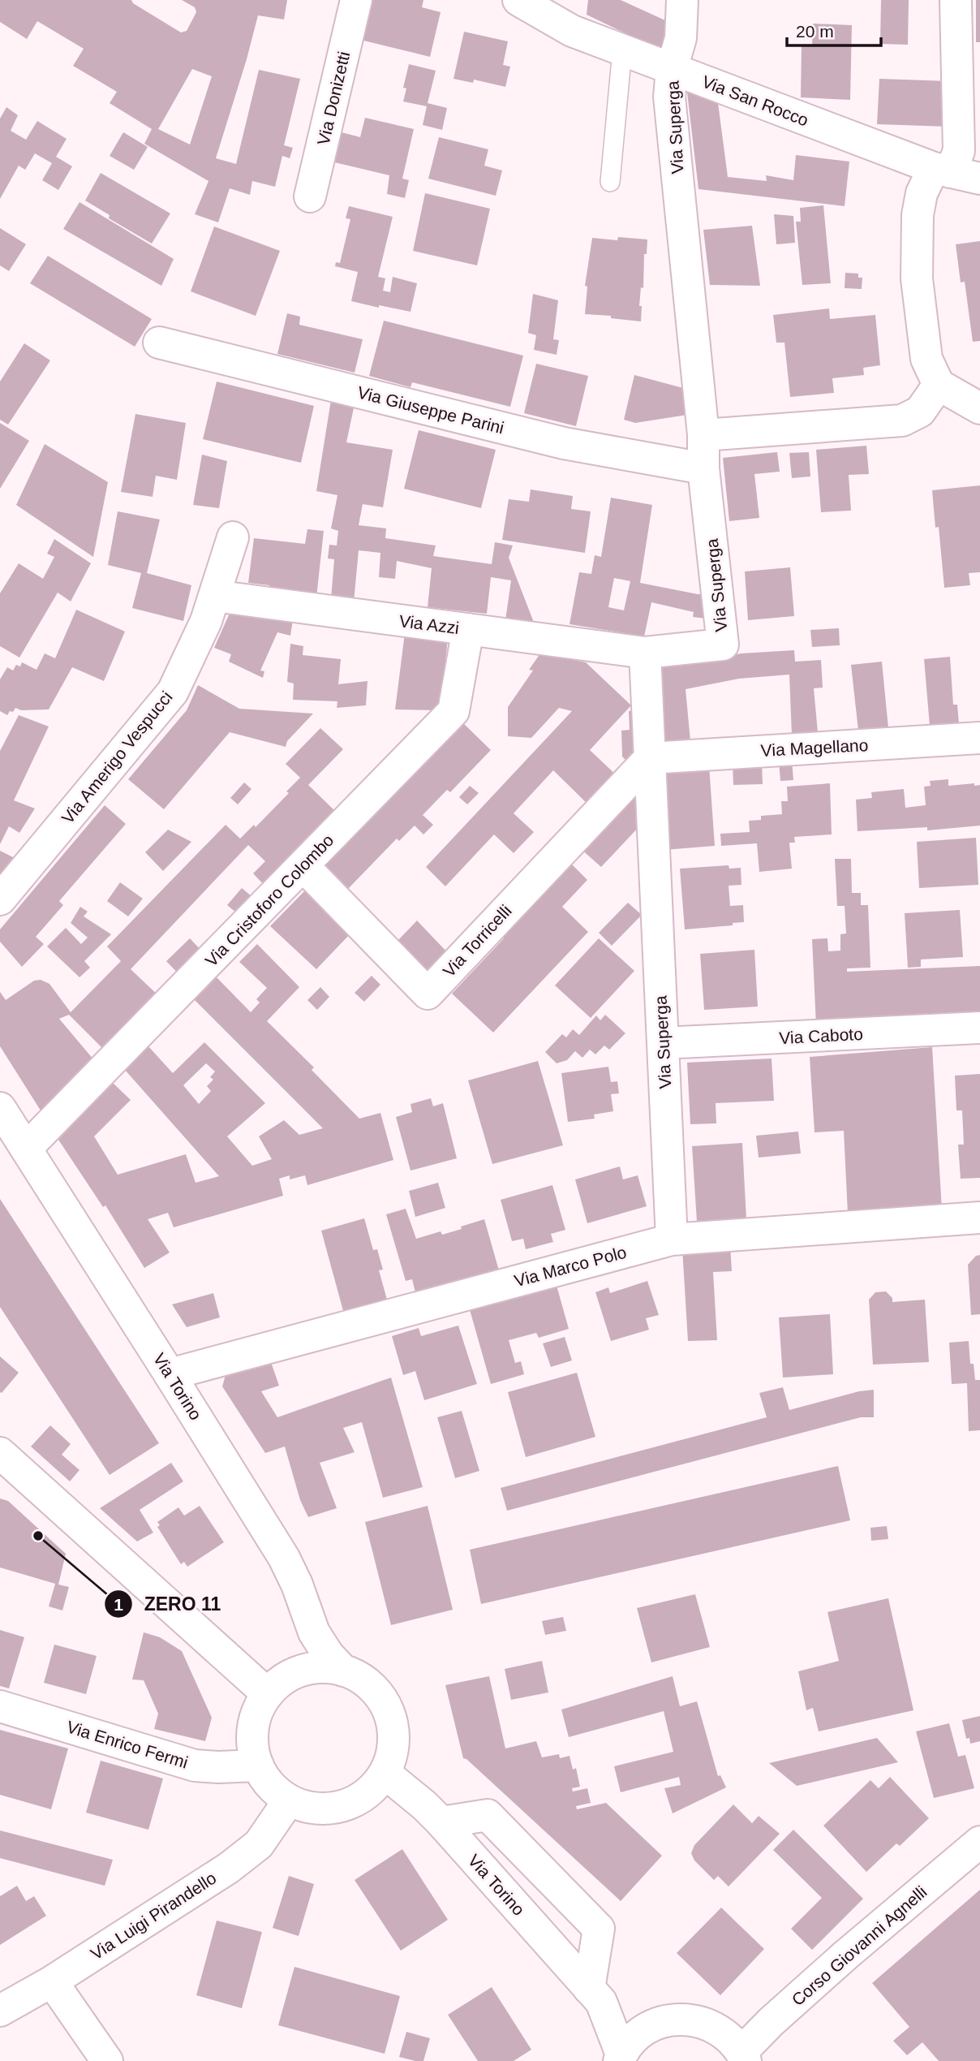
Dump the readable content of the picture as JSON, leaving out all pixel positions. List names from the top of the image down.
{
  "streets": {
    "street": [
      "Via Donizetti",
      "Via San Rocco",
      "Via Superga",
      "Via Giuseppe Parini",
      "Via Azzi",
      "Via Magellano",
      "Via Amerigo Vespucci",
      "Via Cristoforo Colombo",
      "Via Torricelli",
      "Via Caboto",
      "Via Marco Polo",
      "Via Torino",
      "Via Enrico Fermi",
      "Via Luigi Pirandello",
      "Corso Giovanni Agnelli"
    ]
  },
  "crossings": [
    ["Via San Rocco", "Via Superga"],
    ["Via Superga", "Via Giuseppe Parini"],
    ["Via Superga", "Via Azzi"],
    ["Via Superga", "Via Magellano"],
    ["Via Superga", "Via Torricelli"],
    ["Via Superga", "Via Caboto"],
    ["Via Superga", "Via Marco Polo"],
    ["Via Azzi", "Via Amerigo Vespucci"],
    ["Via Azzi", "Via Cristoforo Colombo"],
    ["Via Magellano", "Via Torricelli"],
    ["Via Cristoforo Colombo", "Via Torricelli"],
    ["Via Cristoforo Colombo", "Via Torino"],
    ["Via Marco Polo", "Via Torino"],
    ["Via Torino", "Via Enrico Fermi"],
    ["Via Torino", "Via Luigi Pirandello"],
    ["Via Enrico Fermi", "Via Luigi Pirandello"]
  ],
  "places": ["ZERO 11"],
  "scale_bar": "20 m"
}
